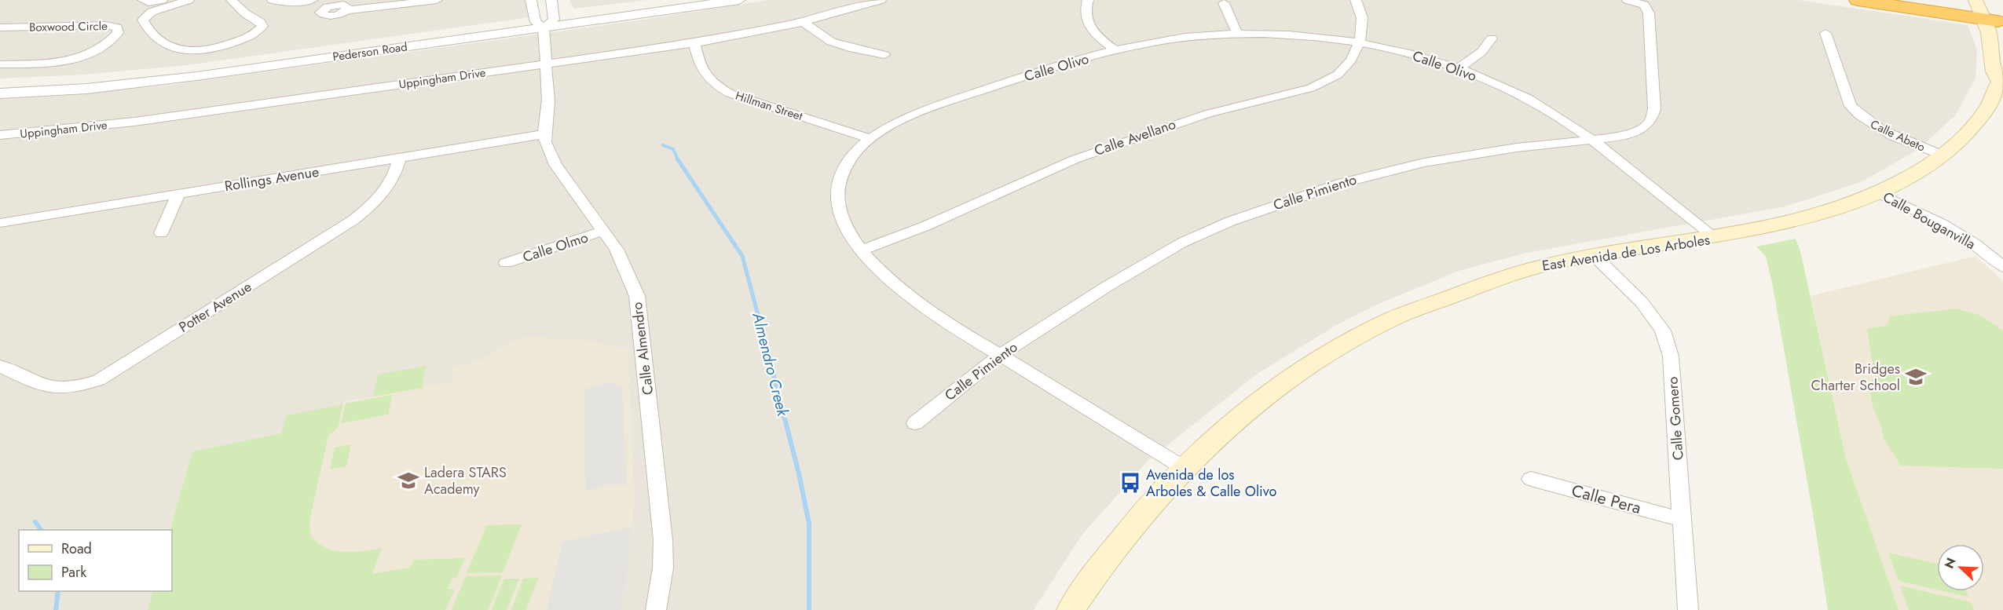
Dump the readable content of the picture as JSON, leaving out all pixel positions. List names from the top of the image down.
{
  "streets": {
    "main road": ["East Avenida de Los Arboles"],
    "street": [
      "Boxwood Circle",
      "Pederson Road",
      "Calle Olivo",
      "Uppingham Drive",
      "Hillman Street",
      "Calle Abeto",
      "Calle Avellano",
      "Rollings Avenue",
      "Calle Pimiento",
      "Calle Bouganvilla",
      "Calle Olmo",
      "Potter Avenue",
      "Calle Almendro",
      "Calle Gomero",
      "Calle Pera"
    ]
  },
  "crossings": [
    ["Pederson Road", "Calle Almendro"],
    ["Calle Olivo", "Hillman Street"],
    ["Calle Olivo", "Calle Avellano"],
    ["Calle Olivo", "Calle Pimiento"],
    ["Calle Olivo", "East Avenida de Los Arboles"],
    ["Uppingham Drive", "Hillman Street"],
    ["Uppingham Drive", "Calle Almendro"],
    ["Calle Abeto", "East Avenida de Los Arboles"],
    ["Rollings Avenue", "Potter Avenue"],
    ["Rollings Avenue", "Calle Almendro"],
    ["Calle Bouganvilla", "East Avenida de Los Arboles"],
    ["Calle Olmo", "Calle Almendro"],
    ["East Avenida de Los Arboles", "Calle Gomero"],
    ["Calle Gomero", "Calle Pera"]
  ],
  "water": ["Almendro Creek"],
  "places": {
    "school or university": ["Bridges Charter School", "Ladera STARS Academy"],
    "bus stop": ["Avenida de los Arboles & Calle Olivo"]
  },
  "legend": ["Road", "Park"],
  "north": "top left"
}
